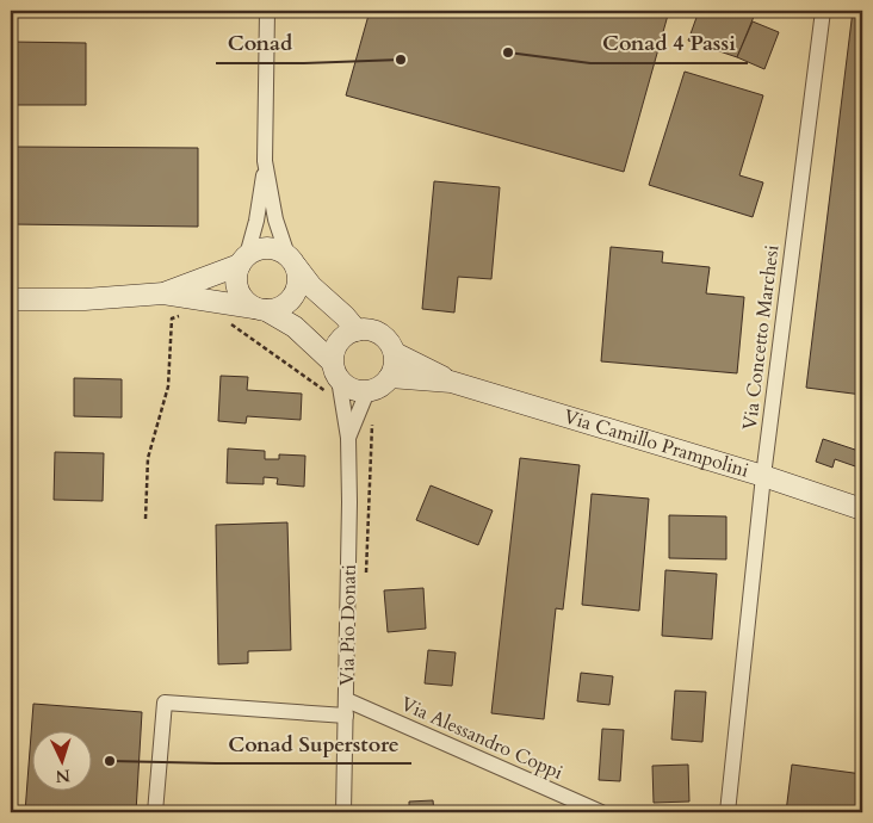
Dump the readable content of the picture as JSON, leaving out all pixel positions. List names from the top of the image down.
{
  "streets": {
    "main road": ["Via Camillo Prampolini"],
    "street": ["Via Concetto Marchesi", "Via Pio Donati", "Via Alessandro Coppi"]
  },
  "crossings": [
    ["Via Concetto Marchesi", "Via Camillo Prampolini"],
    ["Via Camillo Prampolini", "Via Pio Donati"],
    ["Via Pio Donati", "Via Alessandro Coppi"]
  ],
  "places": ["Conad 4 Passi", "Conad", "Conad Superstore"],
  "north": "bottom"
}
